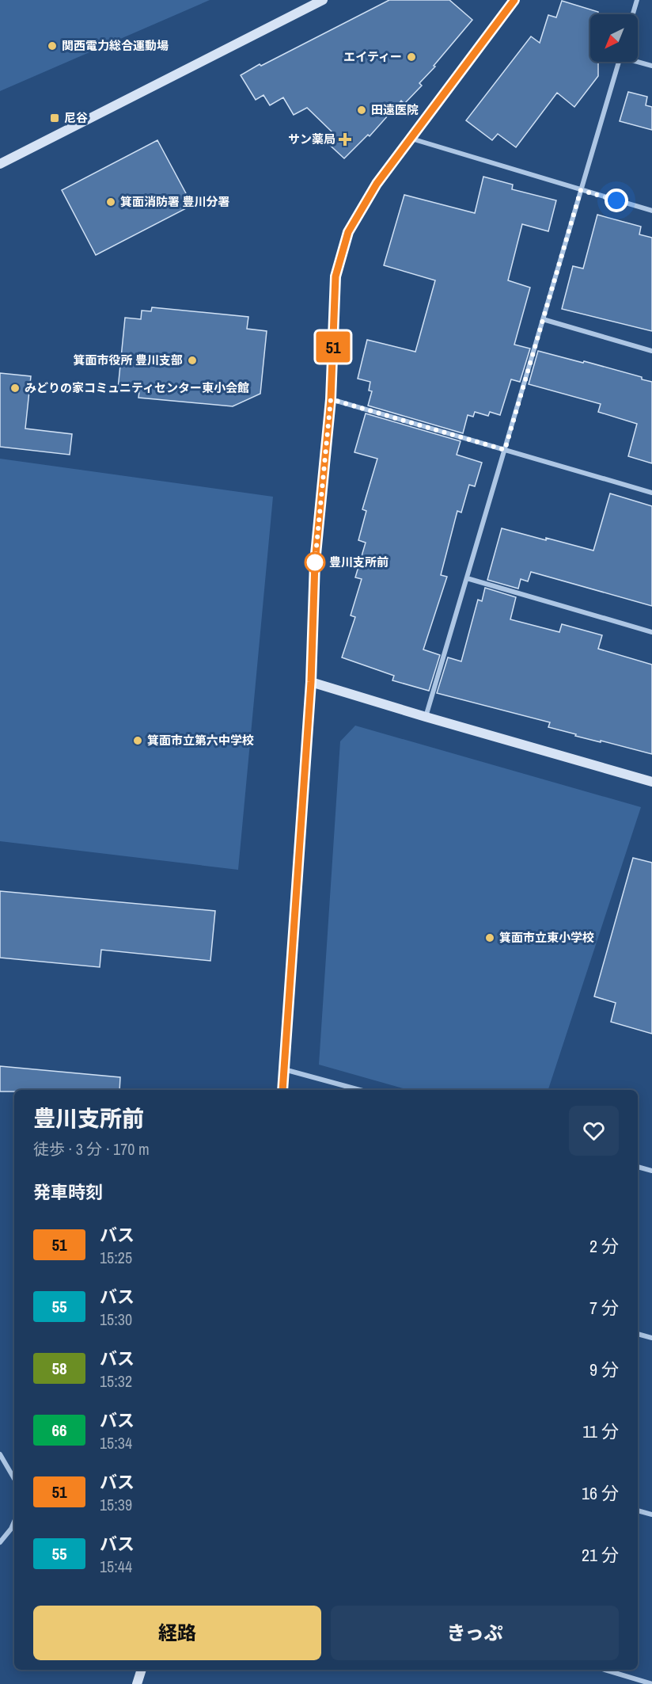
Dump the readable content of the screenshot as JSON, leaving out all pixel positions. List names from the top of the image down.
{
  "places": {
    "other": [
      "関西電力総合運動場",
      "エイティー",
      "田遠医院",
      "箕面消防署 豊川分署",
      "箕面市役所 豊川支部",
      "みどりの家コミュニティセンター東小会館",
      "豊川支所前",
      "箕面市立第六中学校",
      "箕面市立東小学校"
    ],
    "transit": ["尼谷"],
    "health": ["サン薬局"]
  },
  "lines": ["bus line 51"],
  "north": "bottom left",
  "page": {
    "on_map": "51",
    "heading": [
      ["豊川支所前", "徒歩 · 3 分 · 170 m"],
      "発車時刻"
    ],
    "list": [
      {
        "mark": "51",
        "name": "バス",
        "note": "15:25",
        "value": "2 分"
      },
      {
        "mark": "55",
        "name": "バス",
        "note": "15:30",
        "value": "7 分"
      },
      {
        "mark": "58",
        "name": "バス",
        "note": "15:32",
        "value": "9 分"
      },
      {
        "mark": "66",
        "name": "バス",
        "note": "15:34",
        "value": "11 分"
      },
      {
        "mark": "51",
        "name": "バス",
        "note": "15:39",
        "value": "16 分"
      },
      {
        "mark": "55",
        "name": "バス",
        "note": "15:44",
        "value": "21 分"
      }
    ],
    "buttons": ["経路", "きっぷ"]
  }
}
